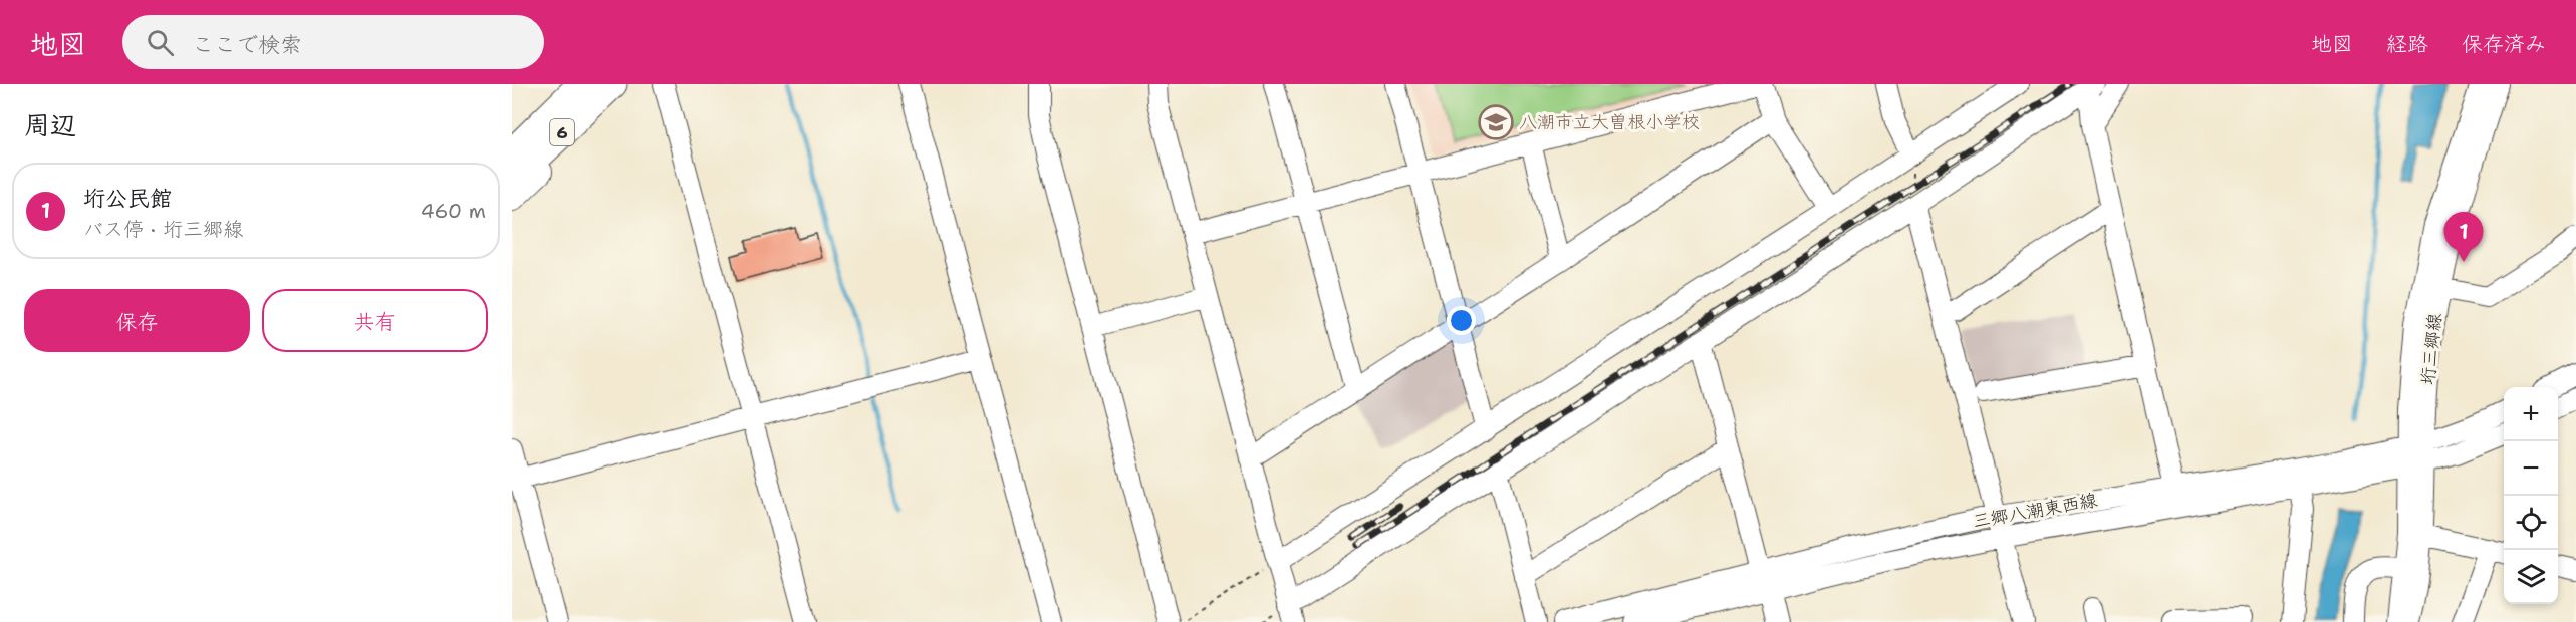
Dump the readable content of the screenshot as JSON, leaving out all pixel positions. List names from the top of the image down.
{
  "streets": {
    "highway": ["6"],
    "street": ["垳三郷線", "三郷八潮東西線"]
  },
  "crossings": [
    ["垳三郷線", "三郷八潮東西線"]
  ],
  "places": {
    "school or university": ["八潮市立大曽根小学校"]
  },
  "page": {
    "header": "地図",
    "search": "ここで検索",
    "nav": ["地図", "経路", "保存済み"],
    "heading": "周辺",
    "list": [
      {
        "mark": "1",
        "name": "垳公民館",
        "note": "バス停 · 垳三郷線",
        "value": "460 m"
      }
    ],
    "pins": "1",
    "buttons": ["保存", "共有"],
    "map_buttons": ["+", "−"]
  }
}
